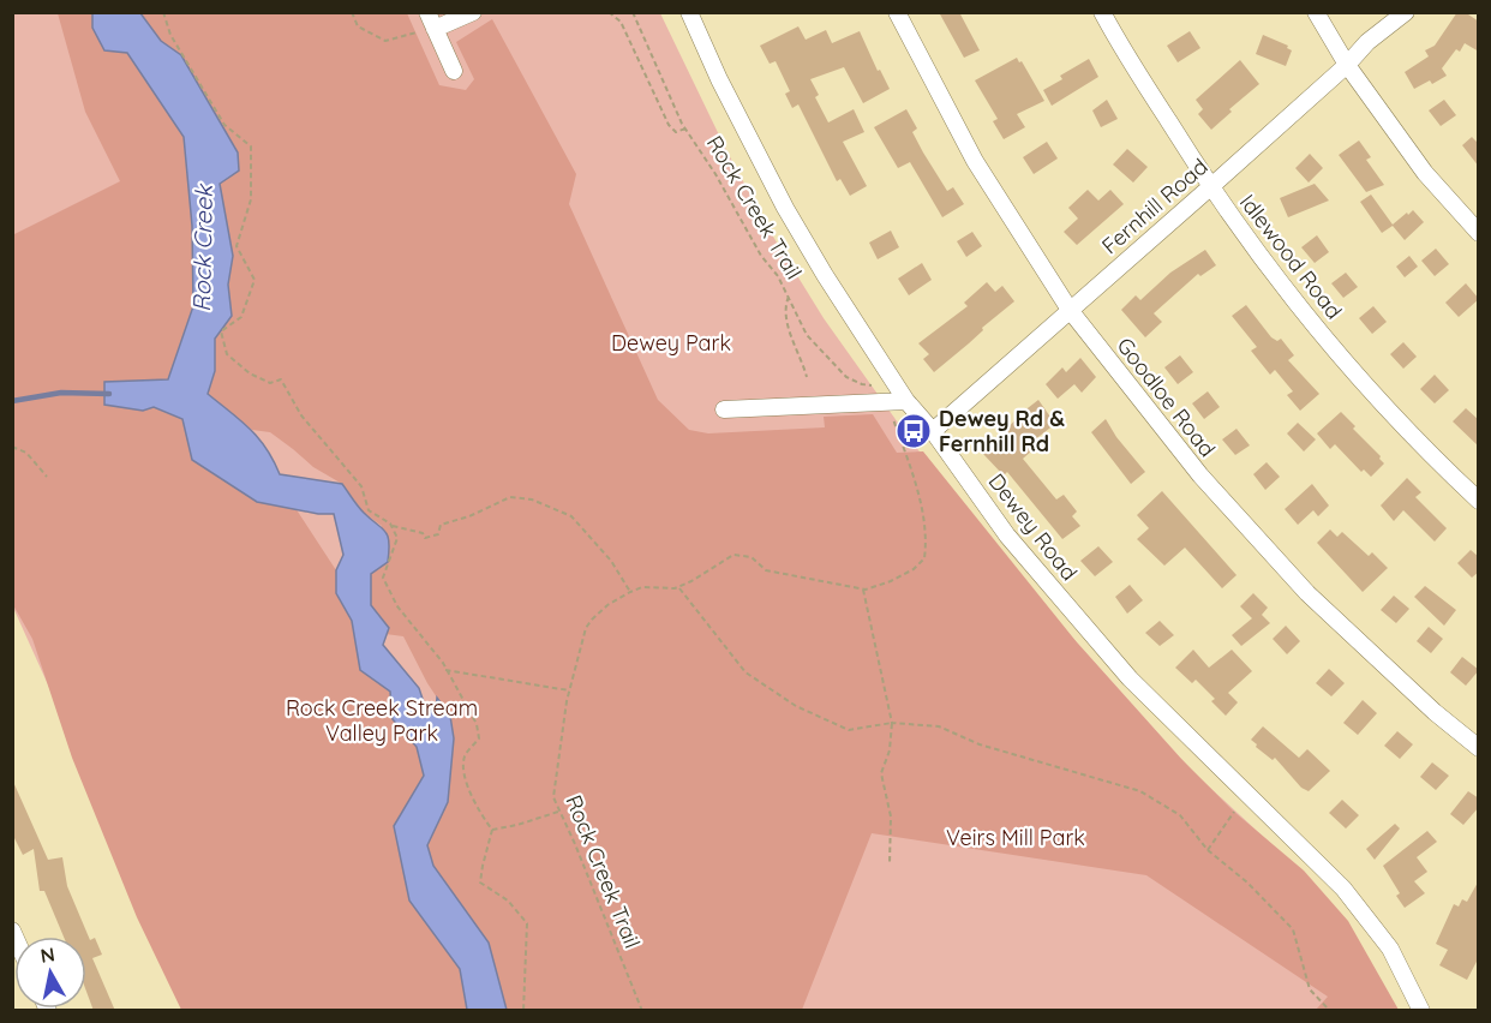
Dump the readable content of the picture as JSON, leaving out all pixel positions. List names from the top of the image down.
{
  "streets": {
    "street": [
      "Fernhill Road",
      "Idlewood Road",
      "Goodloe Road",
      "Dewey Road"
    ],
    "path": ["Rock Creek Trail"]
  },
  "crossings": [
    ["Fernhill Road", "Idlewood Road"],
    ["Fernhill Road", "Goodloe Road"],
    ["Fernhill Road", "Dewey Road"]
  ],
  "water": ["Rock Creek"],
  "parks": ["Dewey Park", "Rock Creek Stream Valley Park", "Veirs Mill Park"],
  "places": {
    "bus stop": ["Dewey Rd & Fernhill Rd"]
  },
  "north": "top"
}
